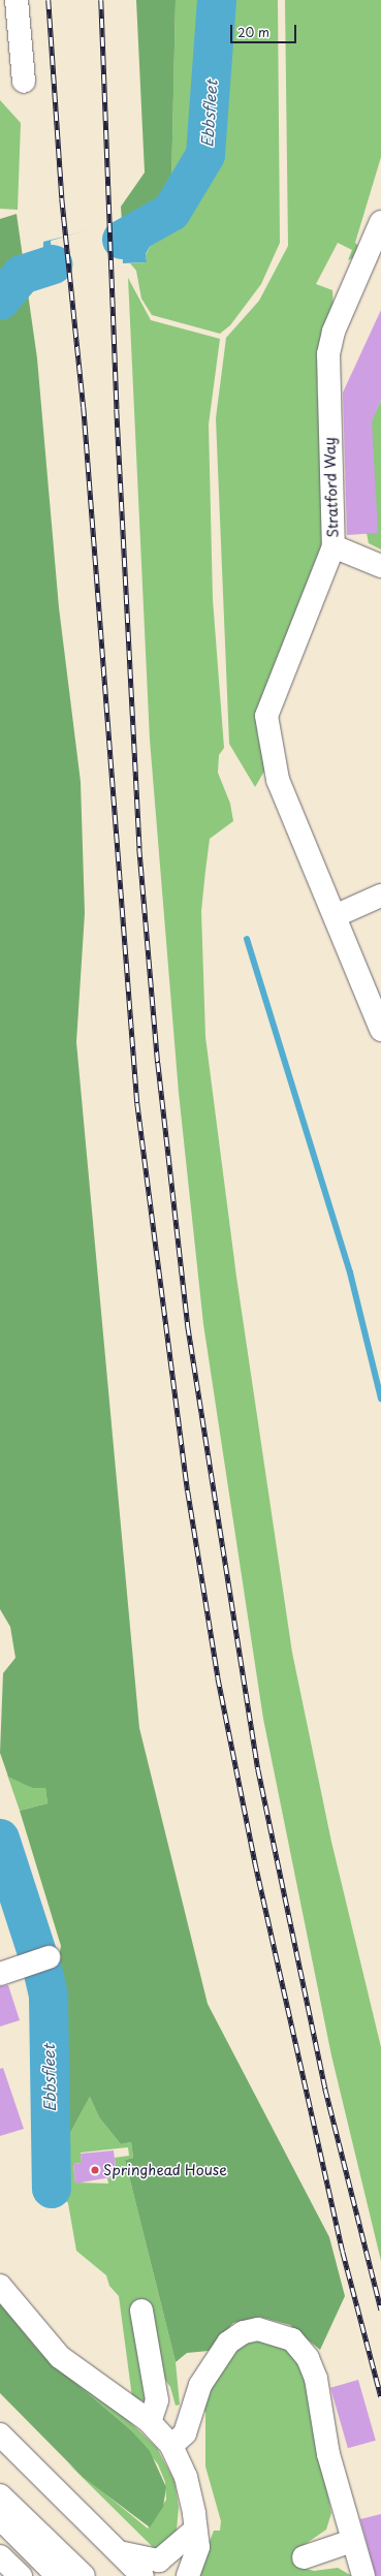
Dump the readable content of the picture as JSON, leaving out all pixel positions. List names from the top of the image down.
{
  "streets": {
    "main road": ["Stratford Way"]
  },
  "water": ["Ebbsfleet"],
  "places": ["Springhead House"],
  "scale_bar": "20 m"
}
